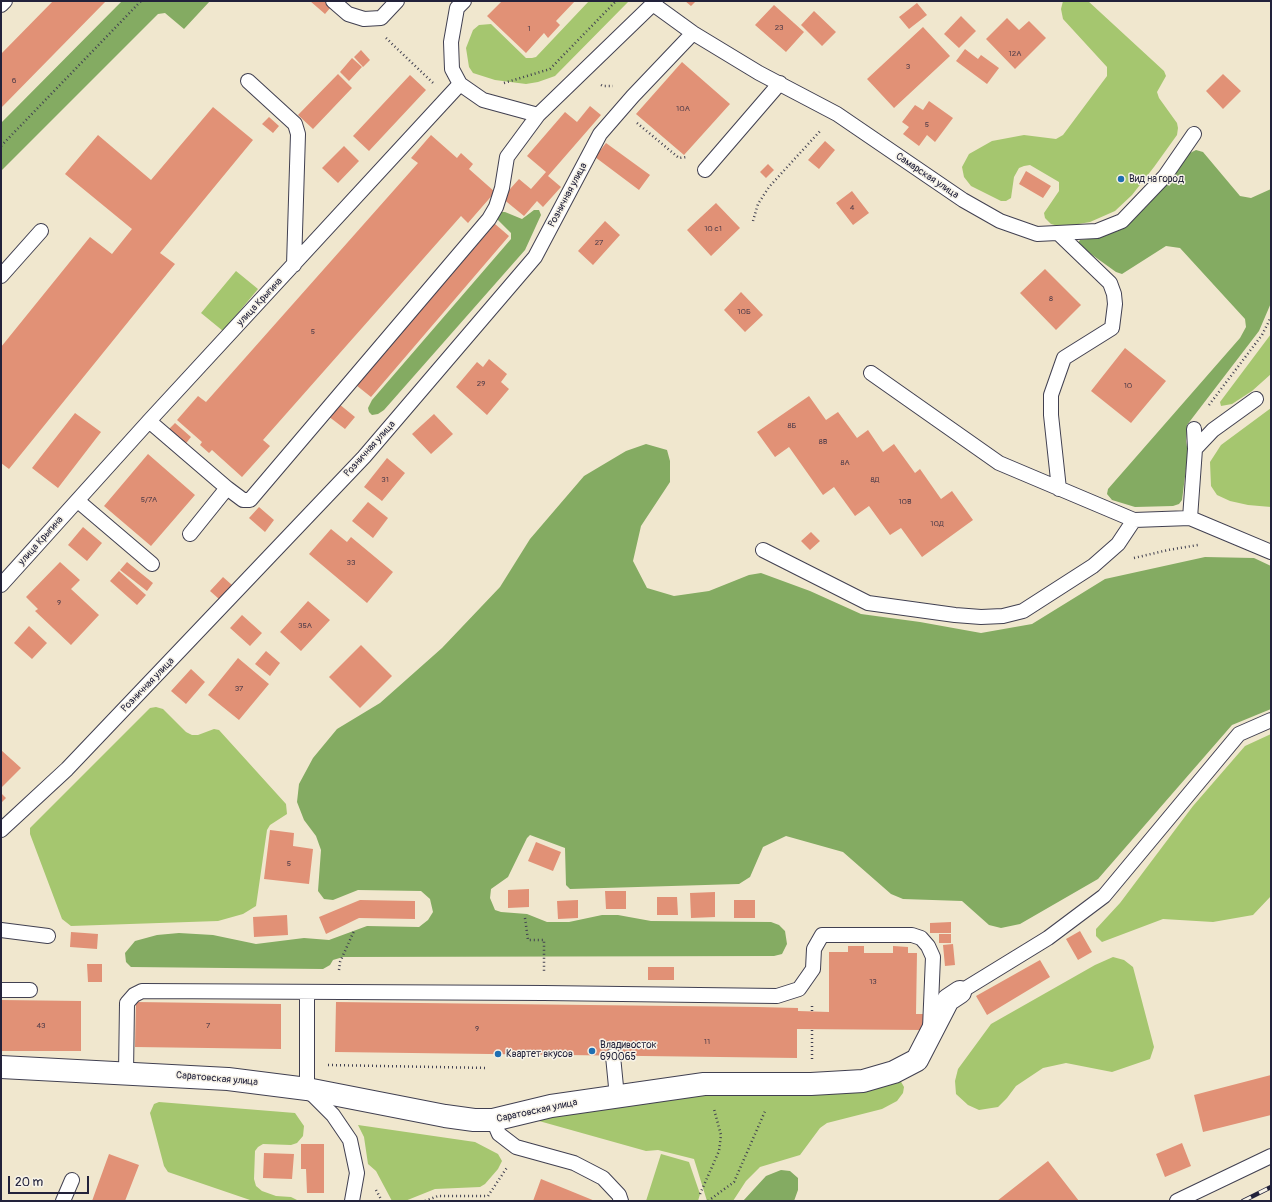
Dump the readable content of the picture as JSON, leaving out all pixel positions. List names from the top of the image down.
{
  "streets": {
    "street": ["Саратовская улица"],
    "lane": ["Самарская улица", "Розничная улица", "улица Крыгина"]
  },
  "crossings": [
    ["Самарская улица", "Розничная улица"]
  ],
  "places": ["Вид на город", "Владивосток 690065", "Квартет вкусов"],
  "house_numbers": [
    "23",
    "1",
    "12А",
    "3",
    "6",
    "10А",
    "5",
    "4",
    "10 с1",
    "27",
    "8",
    "10Б",
    "5",
    "29",
    "10",
    "8Б",
    "8В",
    "8А",
    "31",
    "8Д",
    "5/7А",
    "10В",
    "10Д",
    "33",
    "9",
    "35А",
    "37",
    "5",
    "13",
    "43",
    "7",
    "9",
    "11"
  ],
  "scale_bar": "20 m"
}
